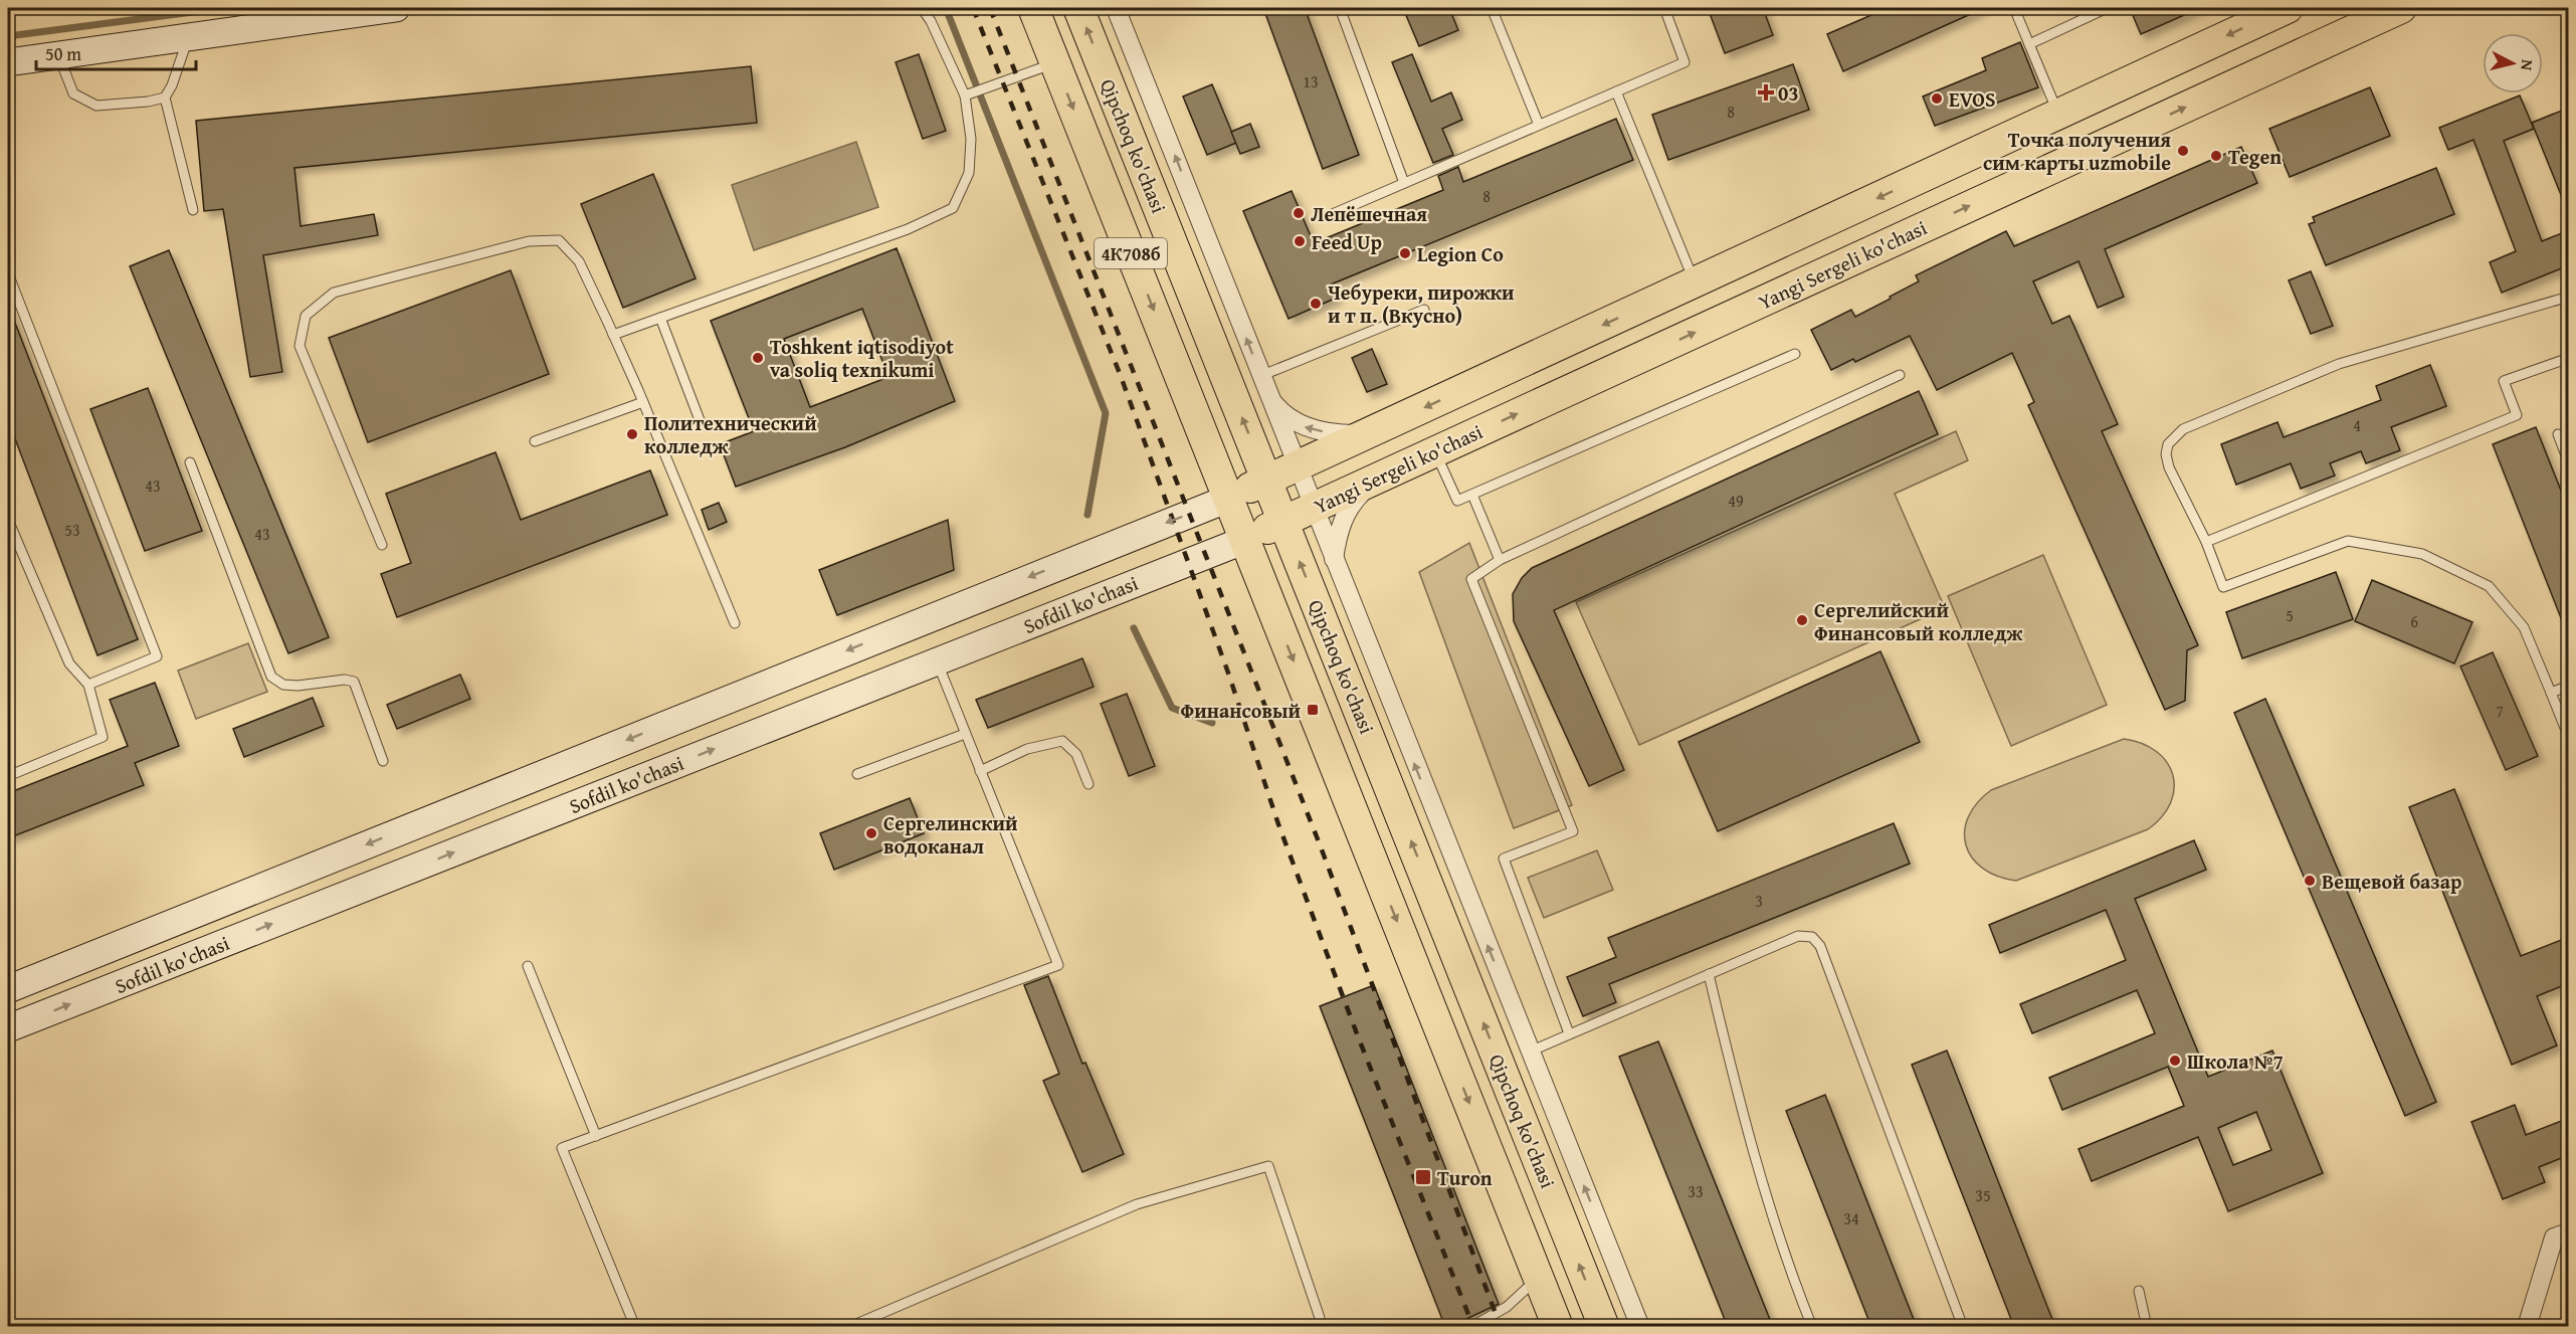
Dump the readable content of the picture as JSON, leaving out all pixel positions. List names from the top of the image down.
{
  "streets": {
    "main road": ["Qipchoq ko'chasi", "4К708б", "Yangi Sergeli ko'chasi"],
    "street": ["Sofdil ko'chasi"]
  },
  "crossings": [
    ["Qipchoq ko'chasi", "Yangi Sergeli ko'chasi"],
    ["4К708б", "Sofdil ko'chasi"],
    ["Yangi Sergeli ko'chasi", "Sofdil ko'chasi"]
  ],
  "places": {
    "health": ["03"],
    "other": [
      "EVOS",
      "Точка получения сим карты uzmobile",
      "Tegen",
      "Лепёшечная",
      "Feed Up",
      "Legion Co",
      "Чебуреки, пирожки и т п. (Вкусно)",
      "Toshkent iqtisodiyot va soliq texnikumi",
      "Политехнический колледж",
      "Сергелийский Финансовый колледж",
      "Сергелинский водоканал",
      "Вещевой базар",
      "Школа №7"
    ],
    "transit": ["Финансовый", "Turon"]
  },
  "house_numbers": [
    "13",
    "8",
    "8",
    "4",
    "43",
    "49",
    "53",
    "43",
    "5",
    "6",
    "7",
    "3",
    "33",
    "35",
    "34"
  ],
  "scale_bar": "50 m",
  "north": "right"
}
